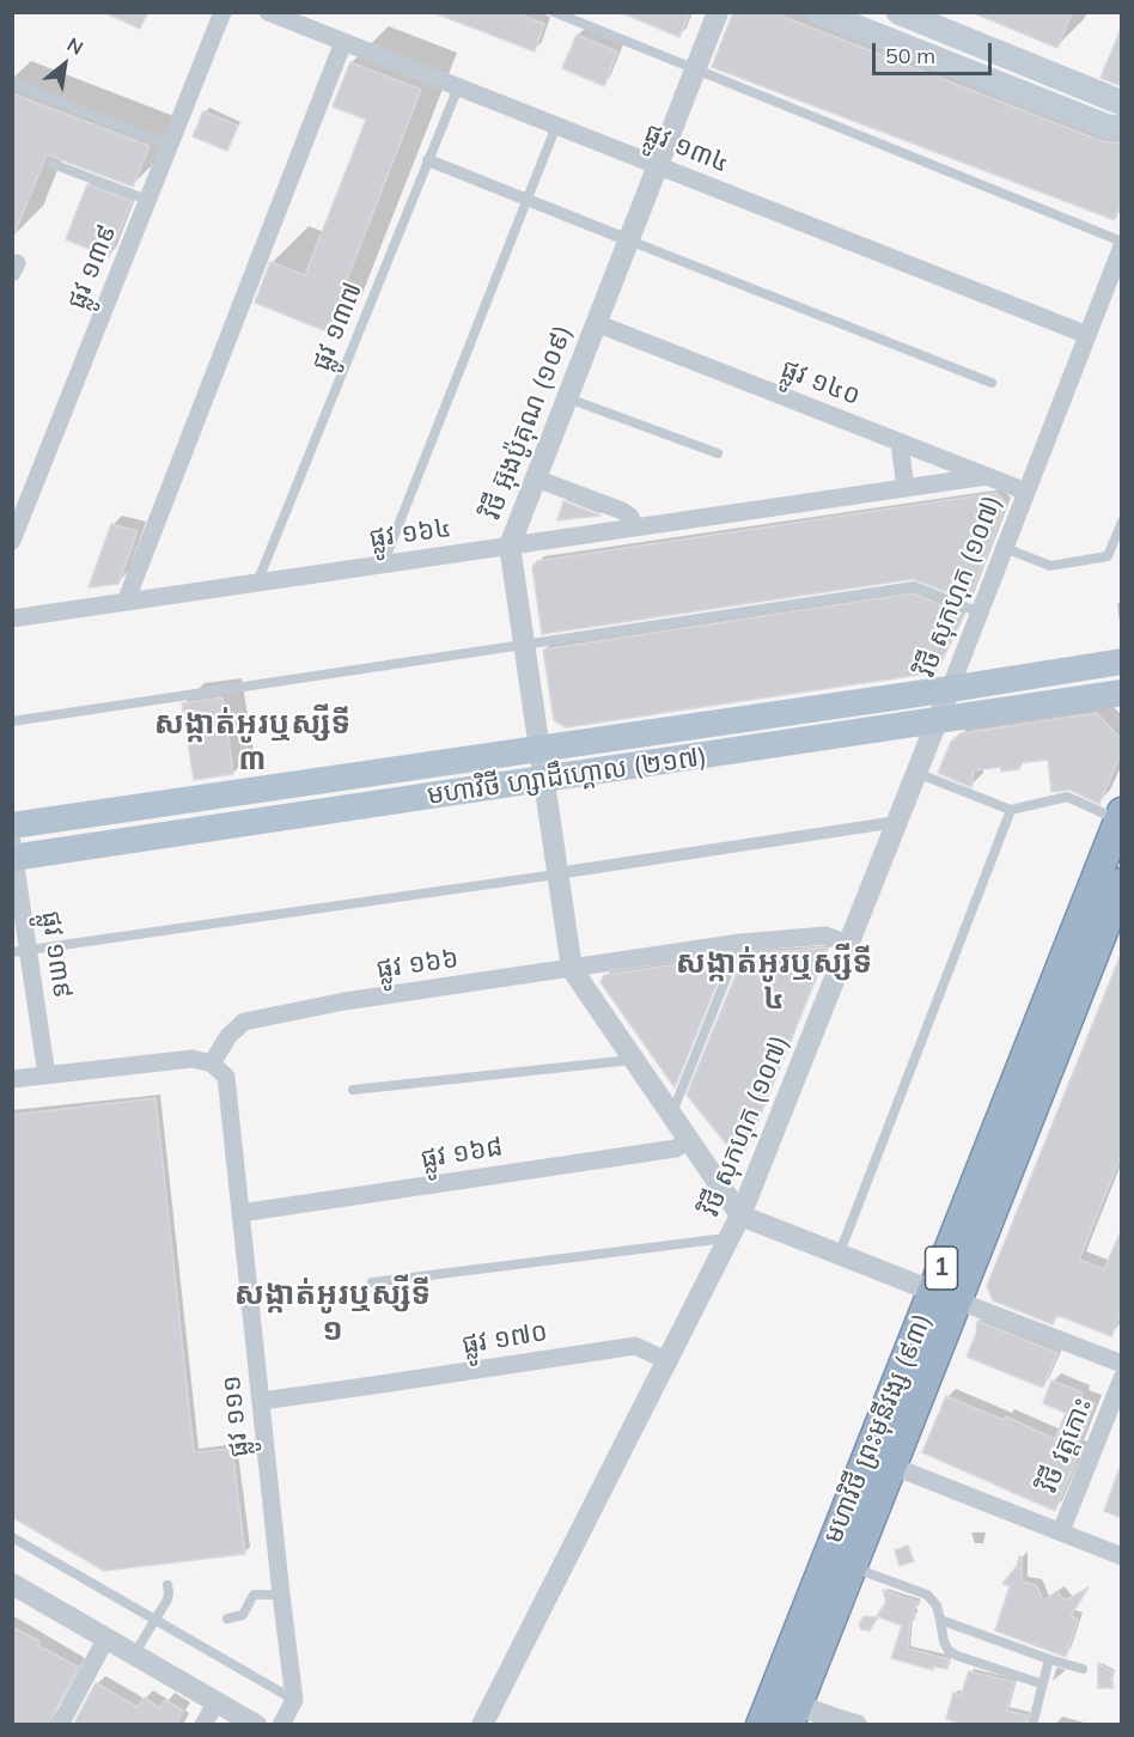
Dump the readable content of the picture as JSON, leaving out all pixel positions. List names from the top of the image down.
{
  "streets": {
    "highway": ["1", "មហាវិថី ព្រះមុនីវង្ស (៩៣)"],
    "main road": ["មហាវិថី ហ្សាដឹហ្គោល (២១៧)"],
    "street": [
      "ផ្លូវ ១៣៤",
      "ផ្លូវ ១៣៩",
      "ផ្លូវ ១៤០",
      "វិថី អ៊ុងប៉ូគុណ (១០៩)",
      "ផ្លូវ ១៦៤",
      "វិថី សុកហុក (១០៧)",
      "ផ្លូវ ១៦៦",
      "ផ្លូវ ១៦៨",
      "ផ្លូវ ១៧០",
      "ផ្លូវ ១១១",
      "វិថី វត្តកោះ"
    ],
    "lane": ["ផ្លូវ ១៣៧"]
  },
  "crossings": [
    ["ផ្លូវ ១៣៤", "ផ្លូវ ១៣៧"],
    ["ផ្លូវ ១៣៤", "វិថី អ៊ុងប៉ូគុណ (១០៩)"],
    ["ផ្លូវ ១៣៤", "វិថី សុកហុក (១០៧)"],
    ["ផ្លូវ ១៣៩", "មហាវិថី ហ្សាដឹហ្គោល (២១៧)"],
    ["ផ្លូវ ១៣៧", "ផ្លូវ ១៦៤"],
    ["ផ្លូវ ១៤០", "វិថី អ៊ុងប៉ូគុណ (១០៩)"],
    ["ផ្លូវ ១៤០", "ផ្លូវ ១៦៤"],
    ["ផ្លូវ ១៤០", "វិថី សុកហុក (១០៧)"],
    ["វិថី អ៊ុងប៉ូគុណ (១០៩)", "ផ្លូវ ១៦៤"],
    ["វិថី អ៊ុងប៉ូគុណ (១០៩)", "វិថី សុកហុក (១០៧)"],
    ["វិថី អ៊ុងប៉ូគុណ (១០៩)", "មហាវិថី ហ្សាដឹហ្គោល (២១៧)"],
    ["វិថី អ៊ុងប៉ូគុណ (១០៩)", "ផ្លូវ ១៦៦"],
    ["វិថី អ៊ុងប៉ូគុណ (១០៩)", "ផ្លូវ ១៦៨"],
    ["វិថី សុកហុក (១០៧)", "មហាវិថី ហ្សាដឹហ្គោល (២១៧)"],
    ["វិថី សុកហុក (១០៧)", "ផ្លូវ ១៦៦"],
    ["វិថី សុកហុក (១០៧)", "ផ្លូវ ១៧០"],
    ["ផ្លូវ ១៦៦", "ផ្លូវ ១១១"],
    ["ផ្លូវ ១៦៨", "ផ្លូវ ១១១"],
    ["ផ្លូវ ១៧០", "ផ្លូវ ១១១"]
  ],
  "districts": ["សង្កាត់អូរឬស្សីទី ៣", "សង្កាត់អូរឬស្សីទី ៤", "សង្កាត់អូរឬស្សីទី ១"],
  "scale_bar": "50 m",
  "north": "top right"
}
